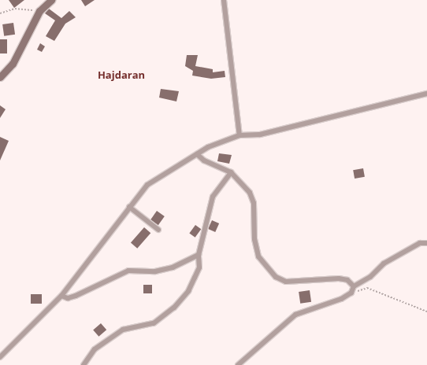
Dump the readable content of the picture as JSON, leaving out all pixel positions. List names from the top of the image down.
{
  "districts": ["Hajdaran"]
}
